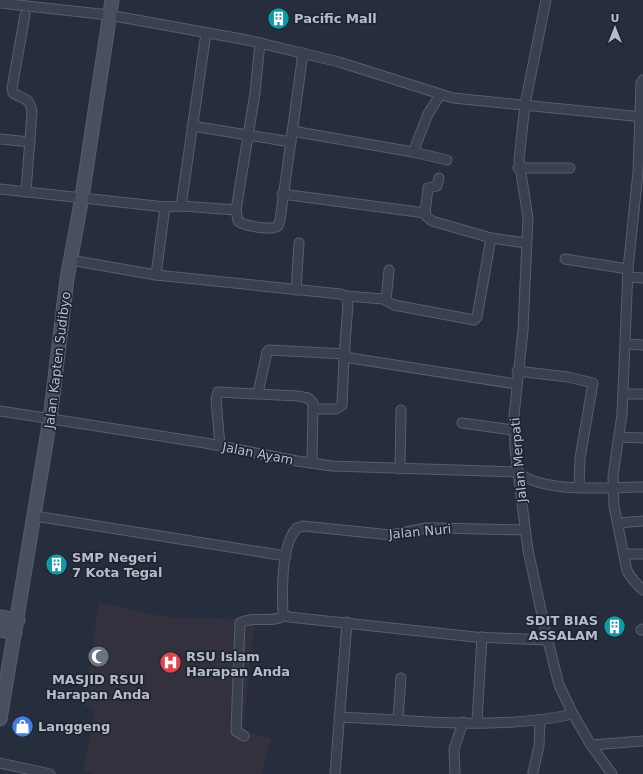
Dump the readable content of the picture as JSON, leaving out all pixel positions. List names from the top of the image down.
{
  "streets": {
    "main road": ["Jalan Kapten Sudibyo"],
    "street": ["Jalan Ayam", "Jalan Merpati", "Jalan Nuri"]
  },
  "crossings": [
    ["Jalan Kapten Sudibyo", "Jalan Ayam"],
    ["Jalan Ayam", "Jalan Merpati"],
    ["Jalan Merpati", "Jalan Nuri"]
  ],
  "places": {
    "building": ["Pacific Mall", "SMP Negeri 7 Kota Tegal", "SDIT BIAS ASSALAM"],
    "mosque": ["MASJID RSUI Harapan Anda"],
    "hospital": ["RSU Islam Harapan Anda"],
    "shop": ["Langgeng"]
  },
  "north": "top"
}
